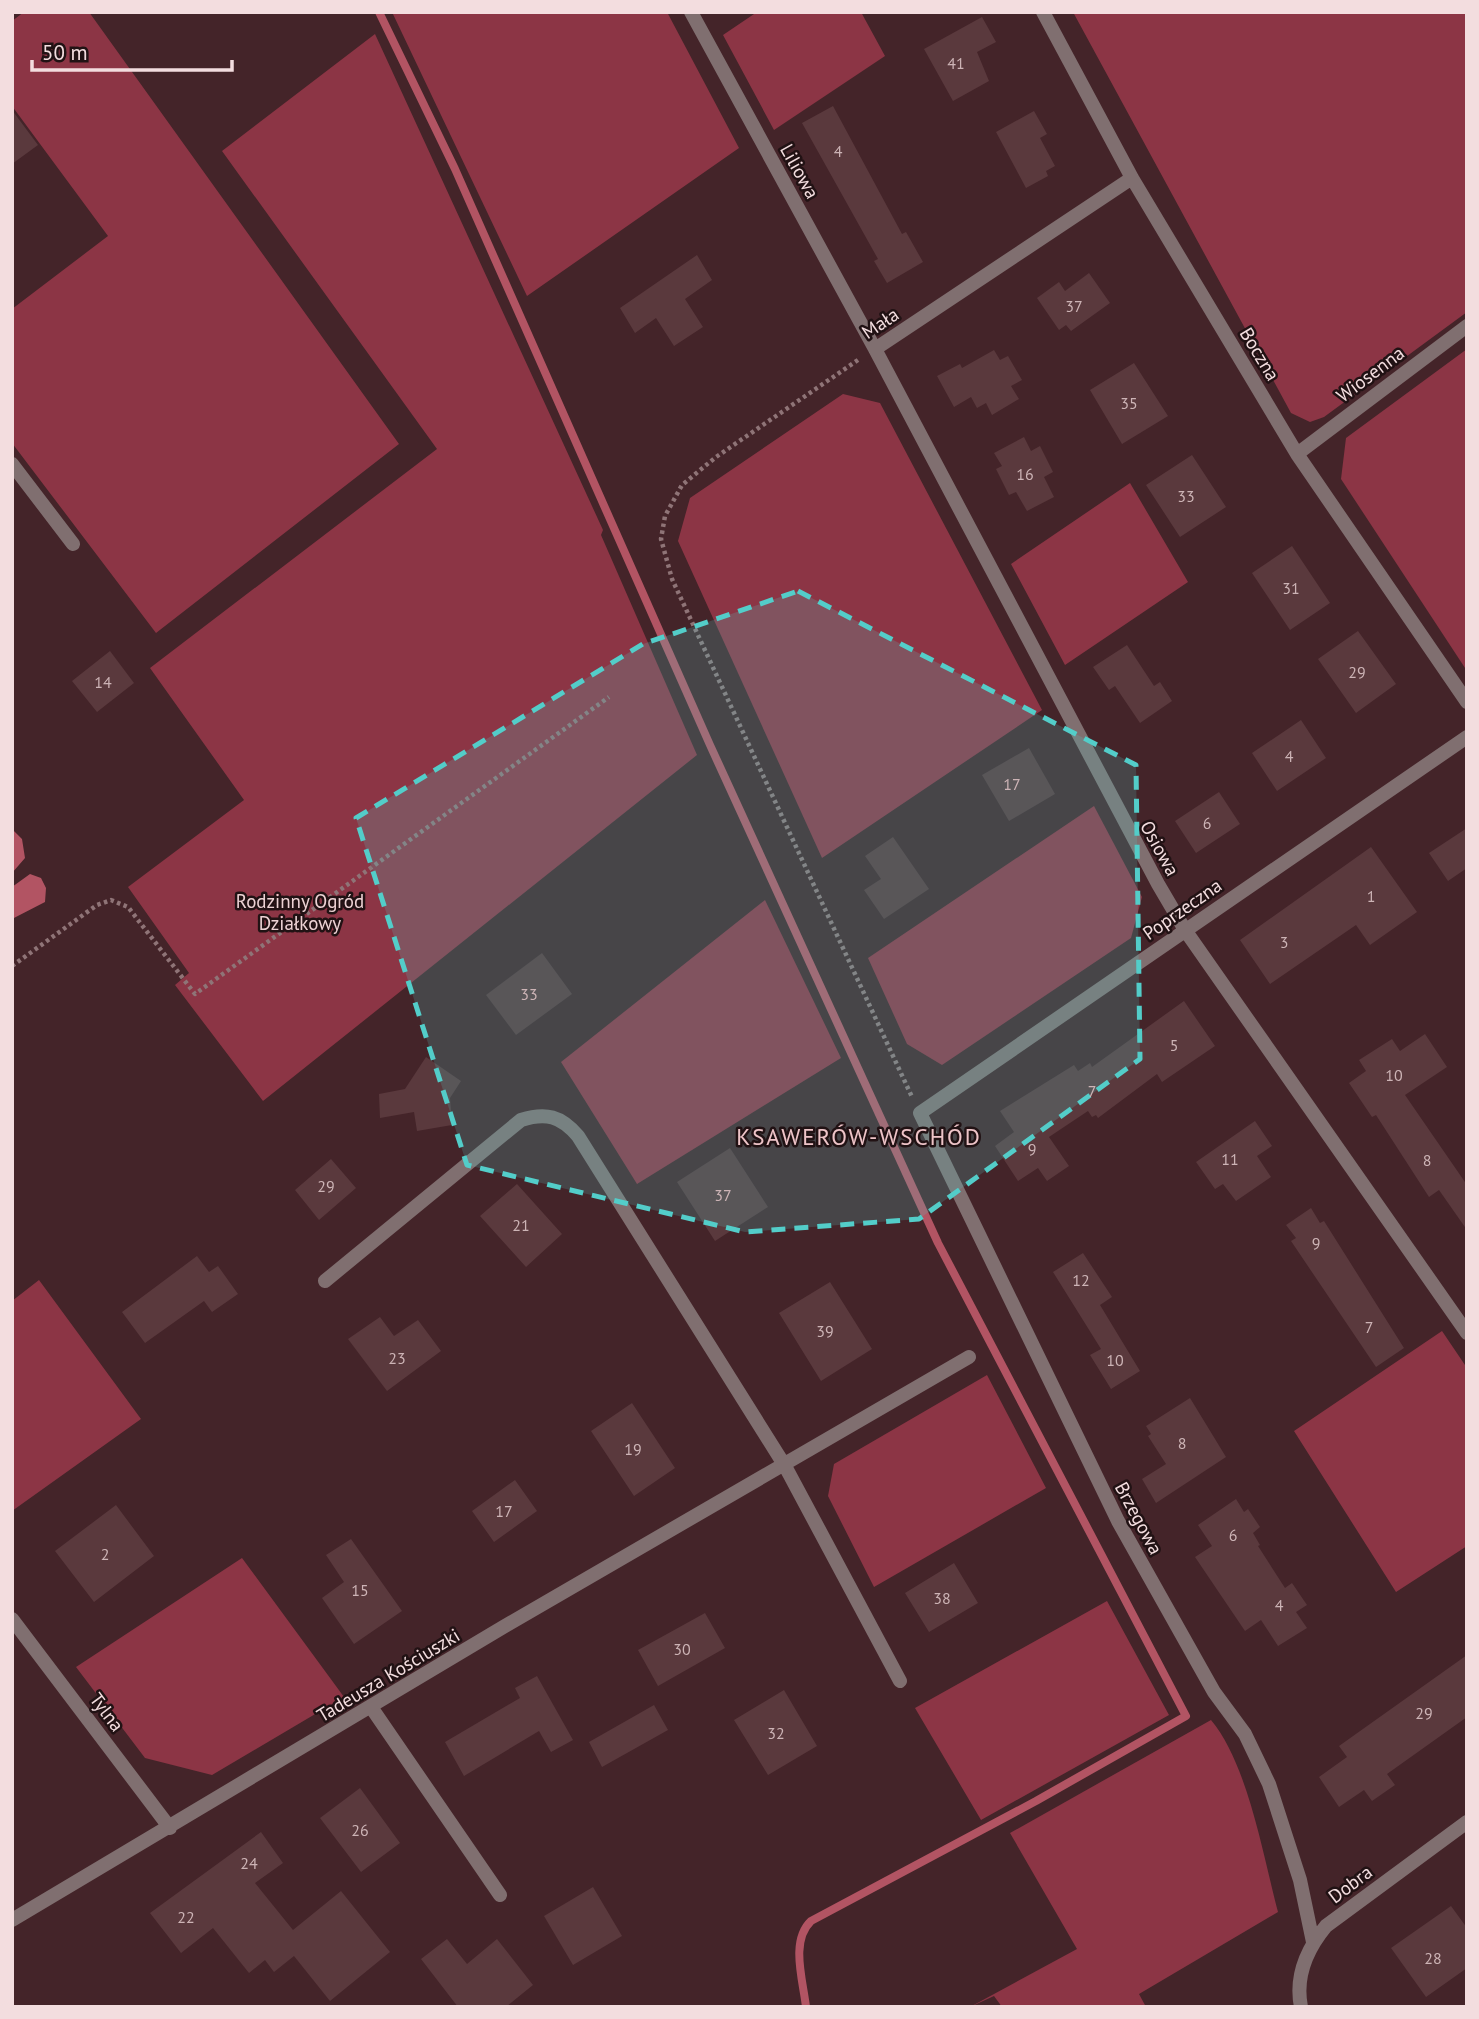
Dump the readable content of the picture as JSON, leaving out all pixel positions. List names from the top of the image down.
{
  "streets": {
    "street": [
      "Liliowa",
      "Mała",
      "Boczna",
      "Wiosenna",
      "Osiowa",
      "Poprzeczna",
      "Brzegowa",
      "Tadeusza Kościuszki",
      "Tylna",
      "Dobra"
    ]
  },
  "crossings": [
    ["Liliowa", "Mała"],
    ["Liliowa", "Osiowa"],
    ["Mała", "Boczna"],
    ["Mała", "Osiowa"],
    ["Mała", "Poprzeczna"],
    ["Mała", "Brzegowa"],
    ["Boczna", "Wiosenna"],
    ["Osiowa", "Poprzeczna"],
    ["Poprzeczna", "Brzegowa"],
    ["Brzegowa", "Dobra"],
    ["Tadeusza Kościuszki", "Tylna"]
  ],
  "districts": ["KSAWERÓW-WSCHÓD"],
  "parks": ["Rodzinny Ogród Działkowy"],
  "house_numbers": [
    "41",
    "4",
    "37",
    "35",
    "16",
    "33",
    "31",
    "29",
    "14",
    "4",
    "17",
    "6",
    "1",
    "3",
    "33",
    "5",
    "10",
    "7",
    "9",
    "11",
    "8",
    "29",
    "37",
    "21",
    "9",
    "12",
    "7",
    "39",
    "23",
    "10",
    "8",
    "19",
    "17",
    "6",
    "2",
    "15",
    "38",
    "4",
    "30",
    "29",
    "32",
    "26",
    "24",
    "22",
    "28"
  ],
  "scale_bar": "50 m"
}
